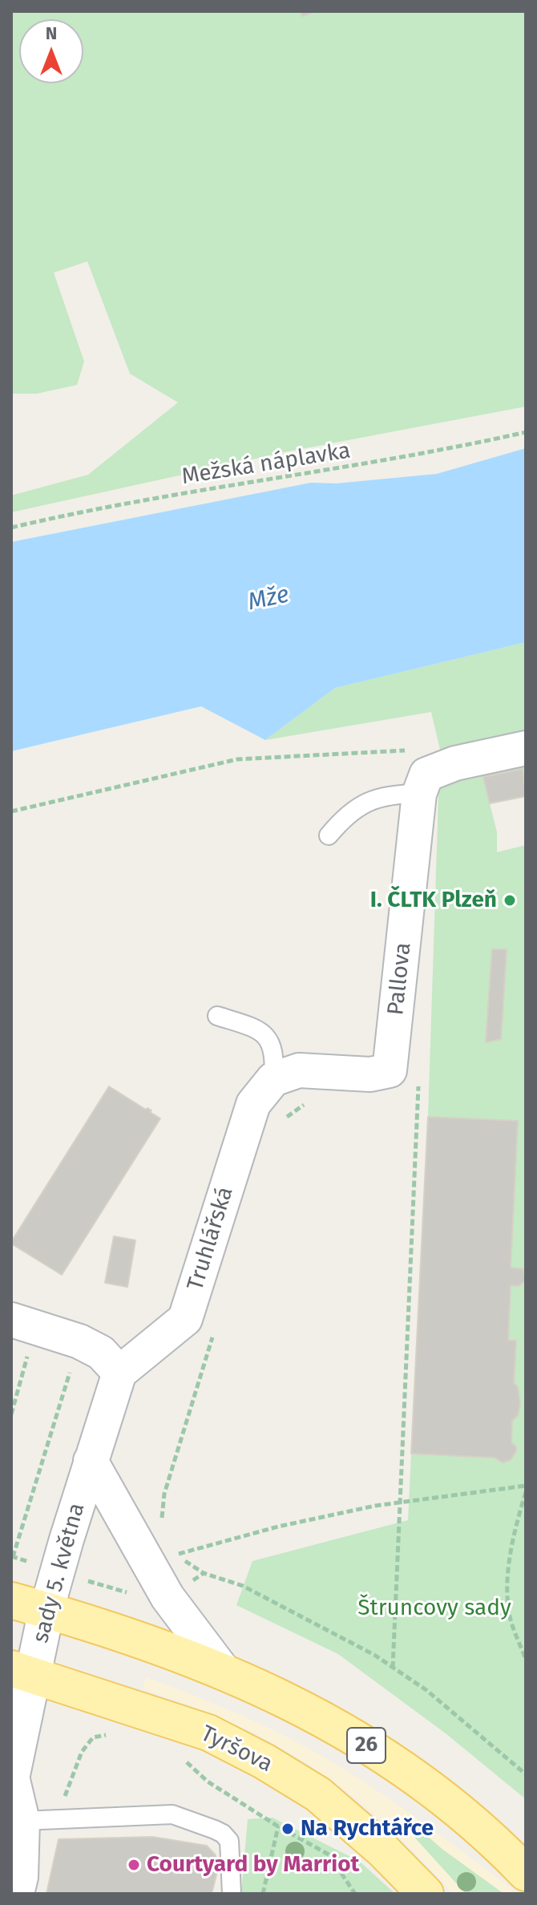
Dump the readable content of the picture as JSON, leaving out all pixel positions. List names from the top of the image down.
{
  "streets": {
    "main road": ["26", "Tyršova"],
    "street": ["Pallova", "Truhlářská", "sady 5. května"],
    "path": ["Mežská náplavka"]
  },
  "crossings": [
    ["Truhlářská", "sady 5. května"],
    ["sady 5. května", "26"],
    ["sady 5. května", "Tyršova"]
  ],
  "water": ["Mže"],
  "parks": ["Štruncovy sady"],
  "places": ["I. ČLTK Plzeň", "Na Rychtářce", "Courtyard by Marriot"],
  "north": "top"
}
